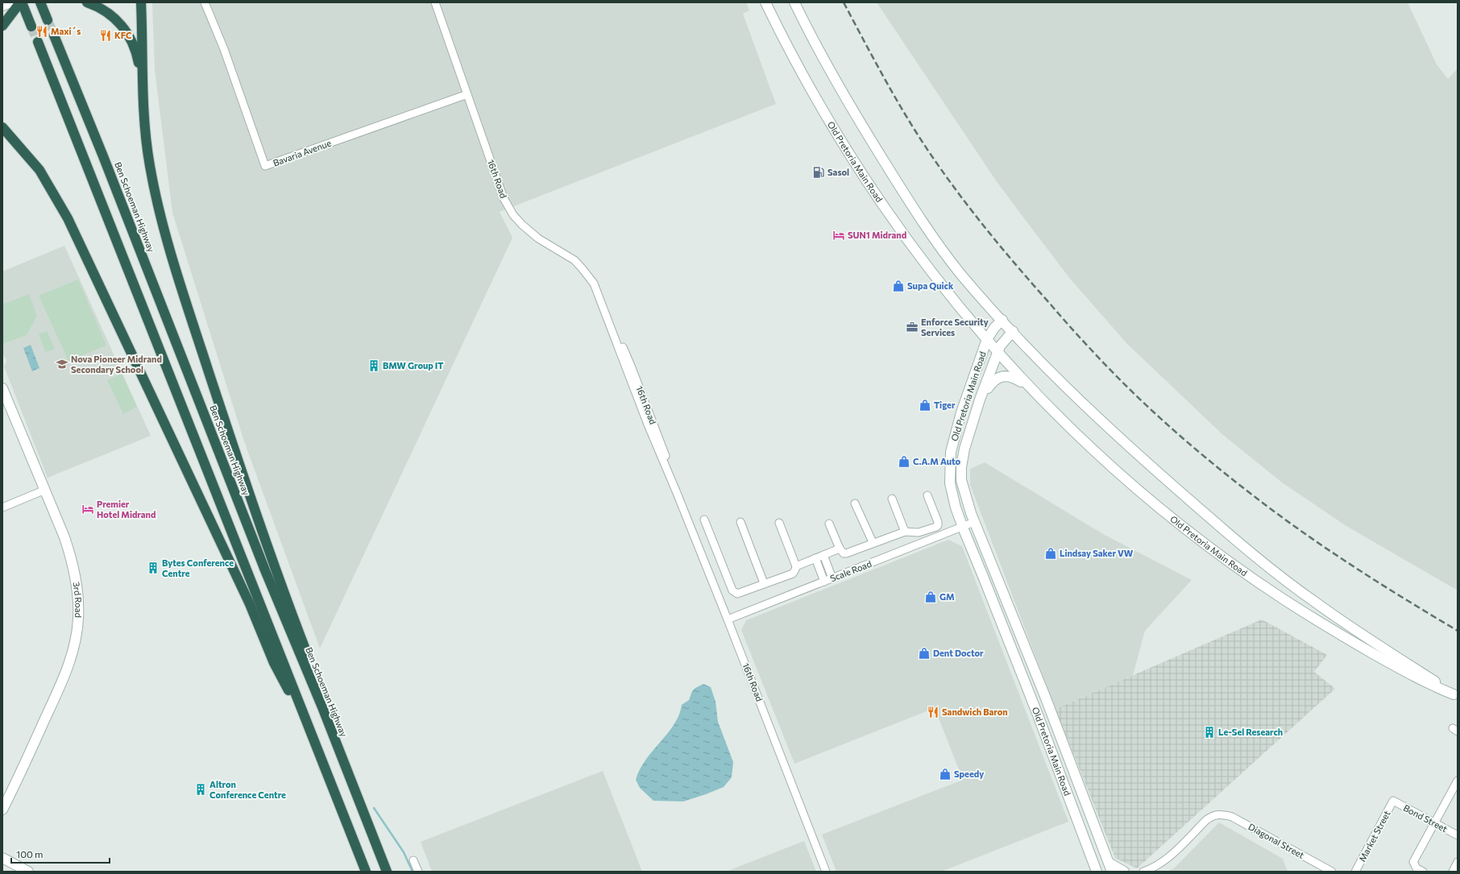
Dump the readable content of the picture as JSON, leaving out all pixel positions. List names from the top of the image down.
{
  "streets": {
    "highway": ["Ben Schoeman Highway"],
    "main road": ["Old Pretoria Main Road", "3rd Road"],
    "street": [
      "Bavaria Avenue",
      "16th Road",
      "Scale Road",
      "Bond Street",
      "Market Street",
      "Diagonal Street"
    ]
  },
  "crossings": [
    ["Bavaria Avenue", "16th Road"],
    ["Old Pretoria Main Road", "Scale Road"],
    ["16th Road", "Scale Road"],
    ["Bond Street", "Market Street"]
  ],
  "places": {
    "restaurant": ["Maxi´s", "KFC", "Sandwich Baron"],
    "fuel station": ["Sasol"],
    "hotel": ["SUN1 Midrand", "Premier Hotel Midrand"],
    "shop": [
      "Supa Quick",
      "Tiger",
      "C.A.M Auto",
      "Lindsay Saker VW",
      "GM",
      "Dent Doctor",
      "Speedy"
    ],
    "office": ["Enforce Security Services"],
    "school or university": ["Nova Pioneer Midrand Secondary School"],
    "building": [
      "BMW Group IT",
      "Bytes Conference Centre",
      "Le-Sel Research",
      "Altron Conference Centre"
    ]
  },
  "scale_bar": "100 m"
}
